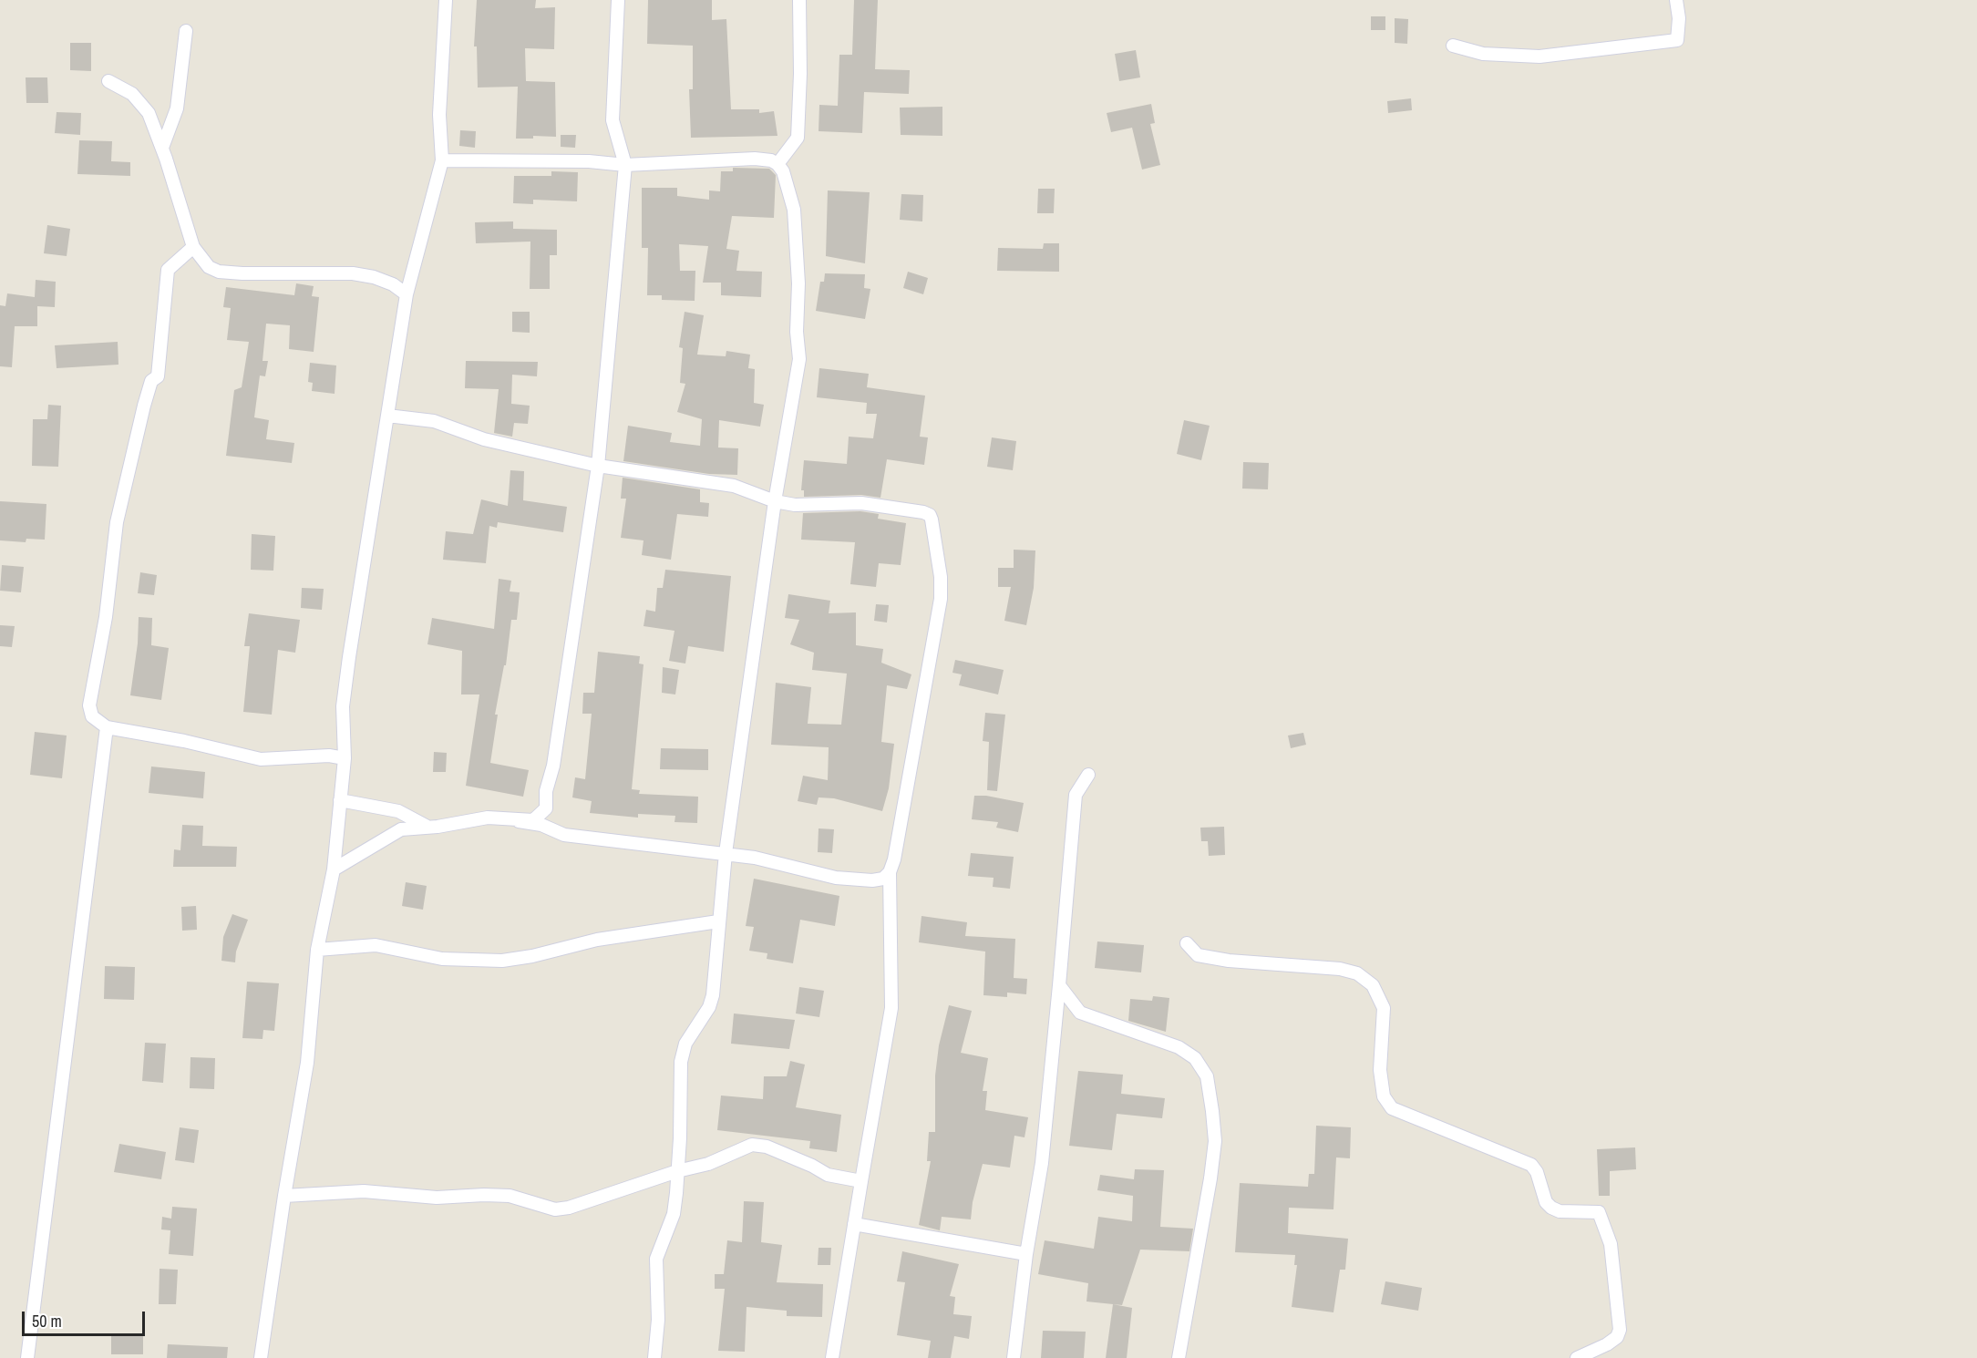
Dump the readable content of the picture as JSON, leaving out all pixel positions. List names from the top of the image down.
{
  "scale_bar": "50 m"
}
